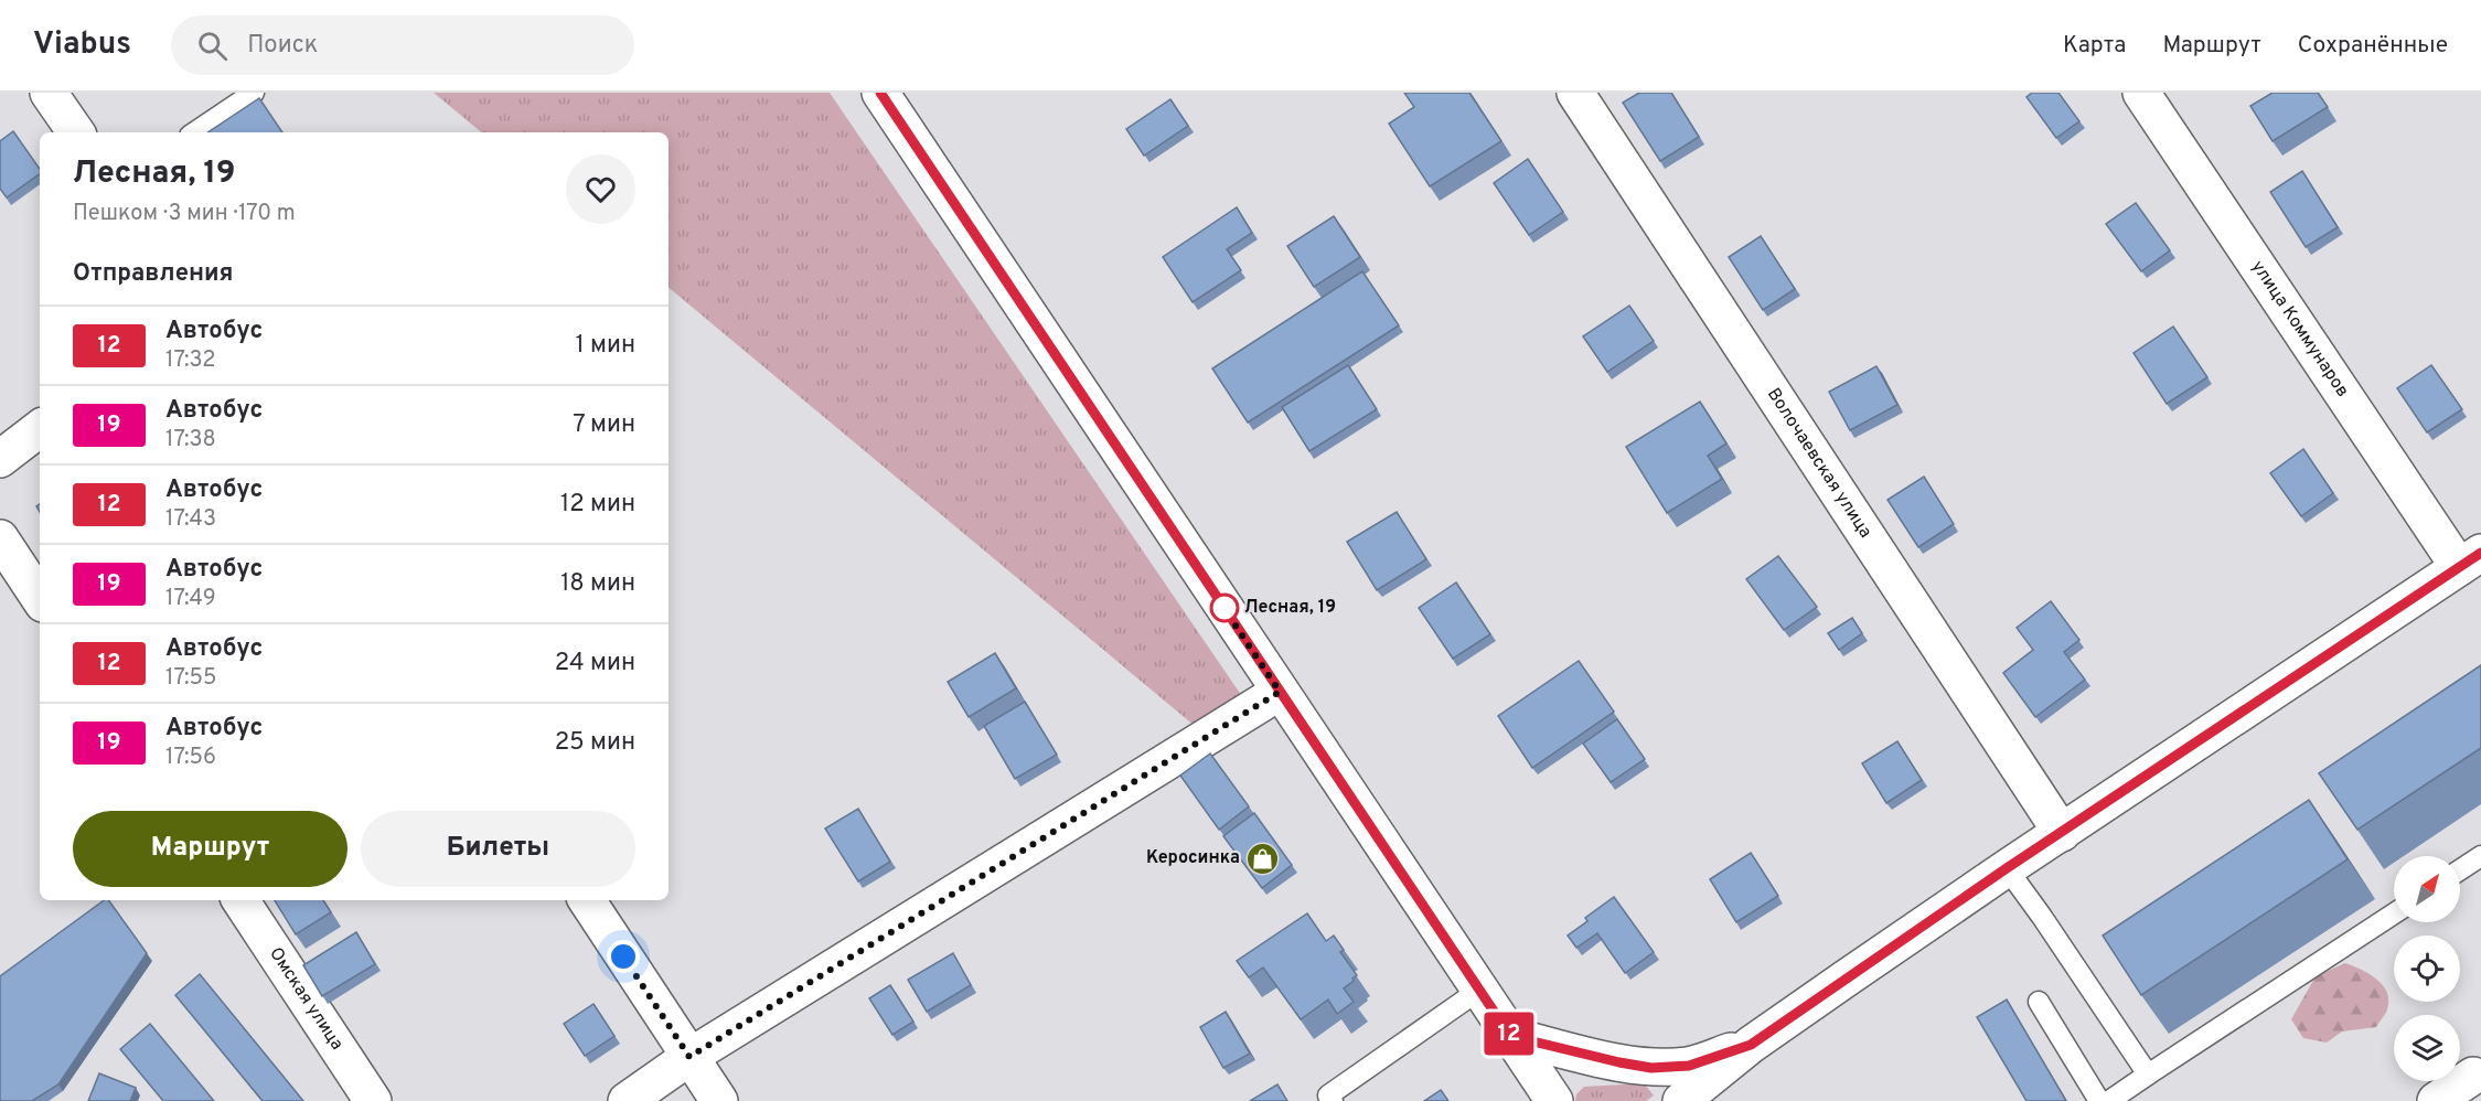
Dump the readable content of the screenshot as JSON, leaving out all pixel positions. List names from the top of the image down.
{
  "streets": {
    "street": ["улица Коммунаров", "Волочаевская улица", "Омская улица"]
  },
  "places": {
    "other": ["Лесная, 19"],
    "shop": ["Керосинка"]
  },
  "lines": ["bus line 12"],
  "north": "top right",
  "page": {
    "header": "Viabus",
    "search": "Поиск",
    "nav": ["Карта", "Маршрут", "Сохранённые"],
    "on_map": "12",
    "heading": [
      ["Лесная, 19", "Пешком · 3 мин · 170 m"],
      "Отправления"
    ],
    "list": [
      {
        "mark": "12",
        "name": "Автобус",
        "note": "17:32",
        "value": "1 мин"
      },
      {
        "mark": "19",
        "name": "Автобус",
        "note": "17:38",
        "value": "7 мин"
      },
      {
        "mark": "12",
        "name": "Автобус",
        "note": "17:43",
        "value": "12 мин"
      },
      {
        "mark": "19",
        "name": "Автобус",
        "note": "17:49",
        "value": "18 мин"
      },
      {
        "mark": "12",
        "name": "Автобус",
        "note": "17:55",
        "value": "24 мин"
      },
      {
        "mark": "19",
        "name": "Автобус",
        "note": "17:56",
        "value": "25 мин"
      }
    ],
    "buttons": ["Маршрут", "Билеты"]
  }
}
